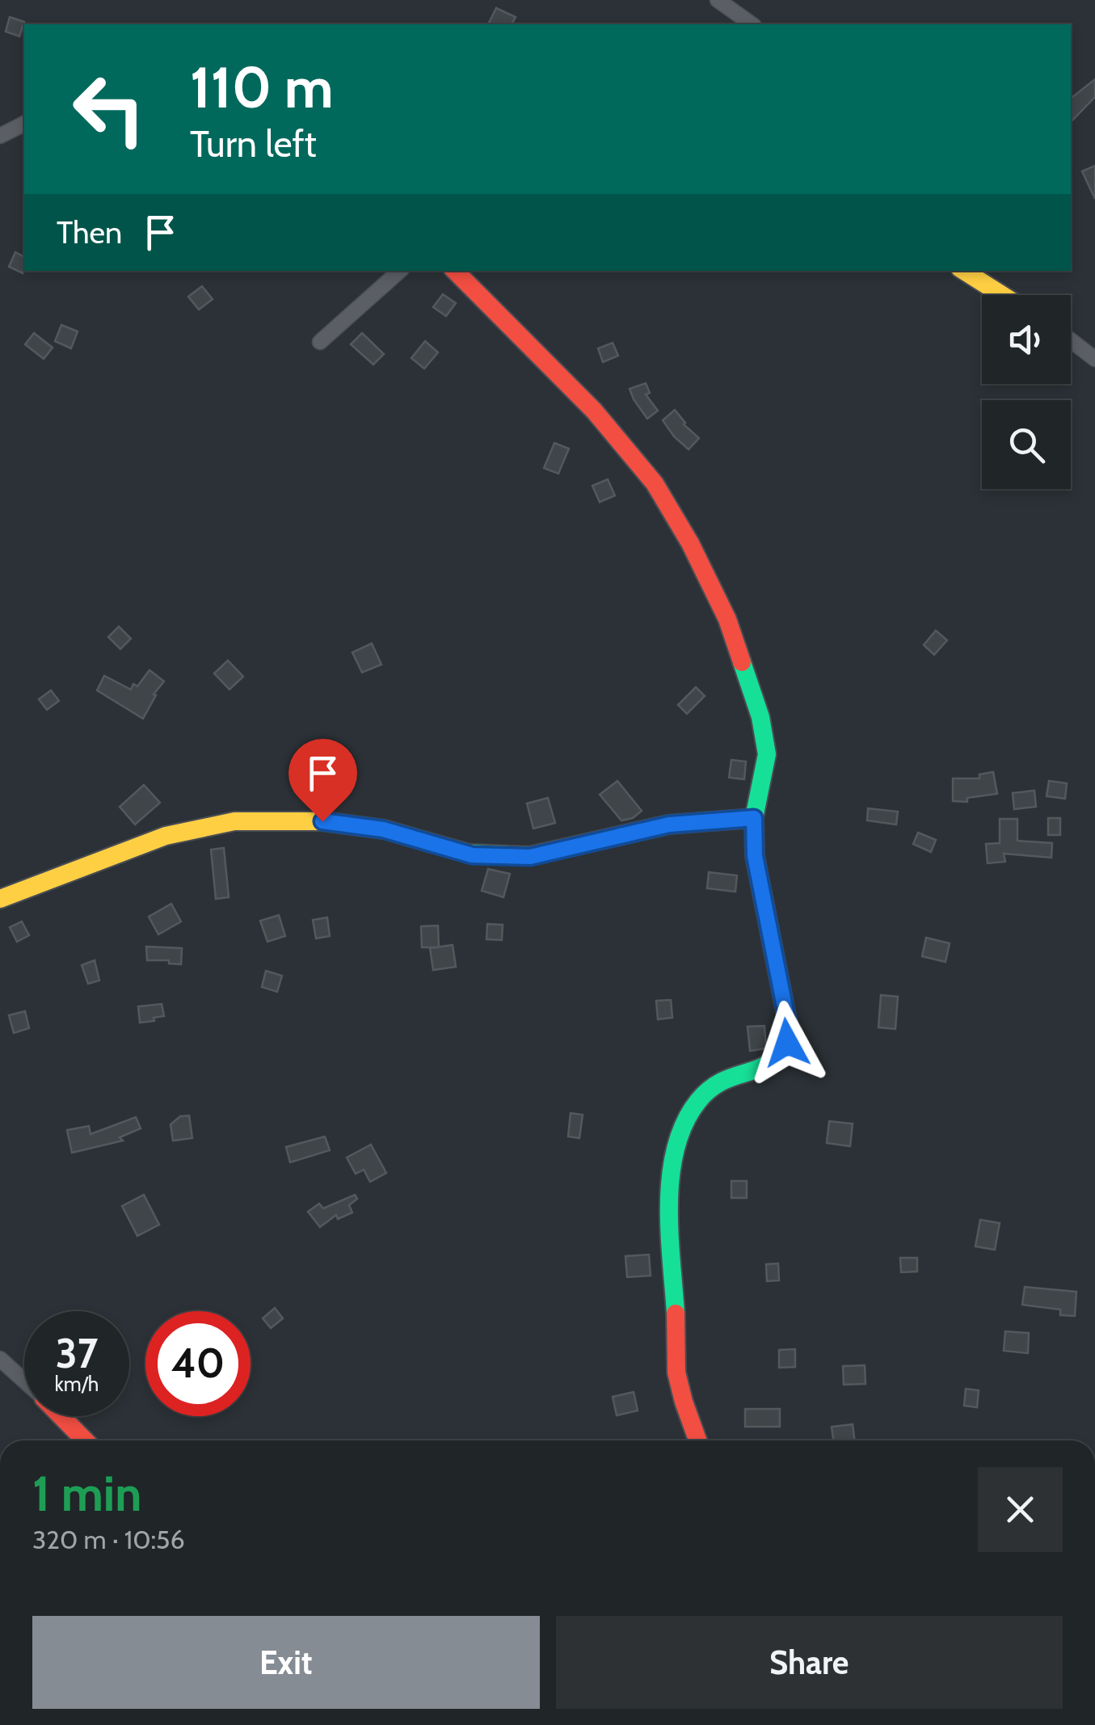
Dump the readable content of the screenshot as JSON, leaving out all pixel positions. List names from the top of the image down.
{
  "page": {
    "turn": ["110 m", "Turn left"],
    "then": "Then",
    "speed": "37 km/h",
    "limit": "40",
    "heading": ["1 min", "320 m · 10:56"],
    "buttons": ["Exit", "Share"]
  }
}
